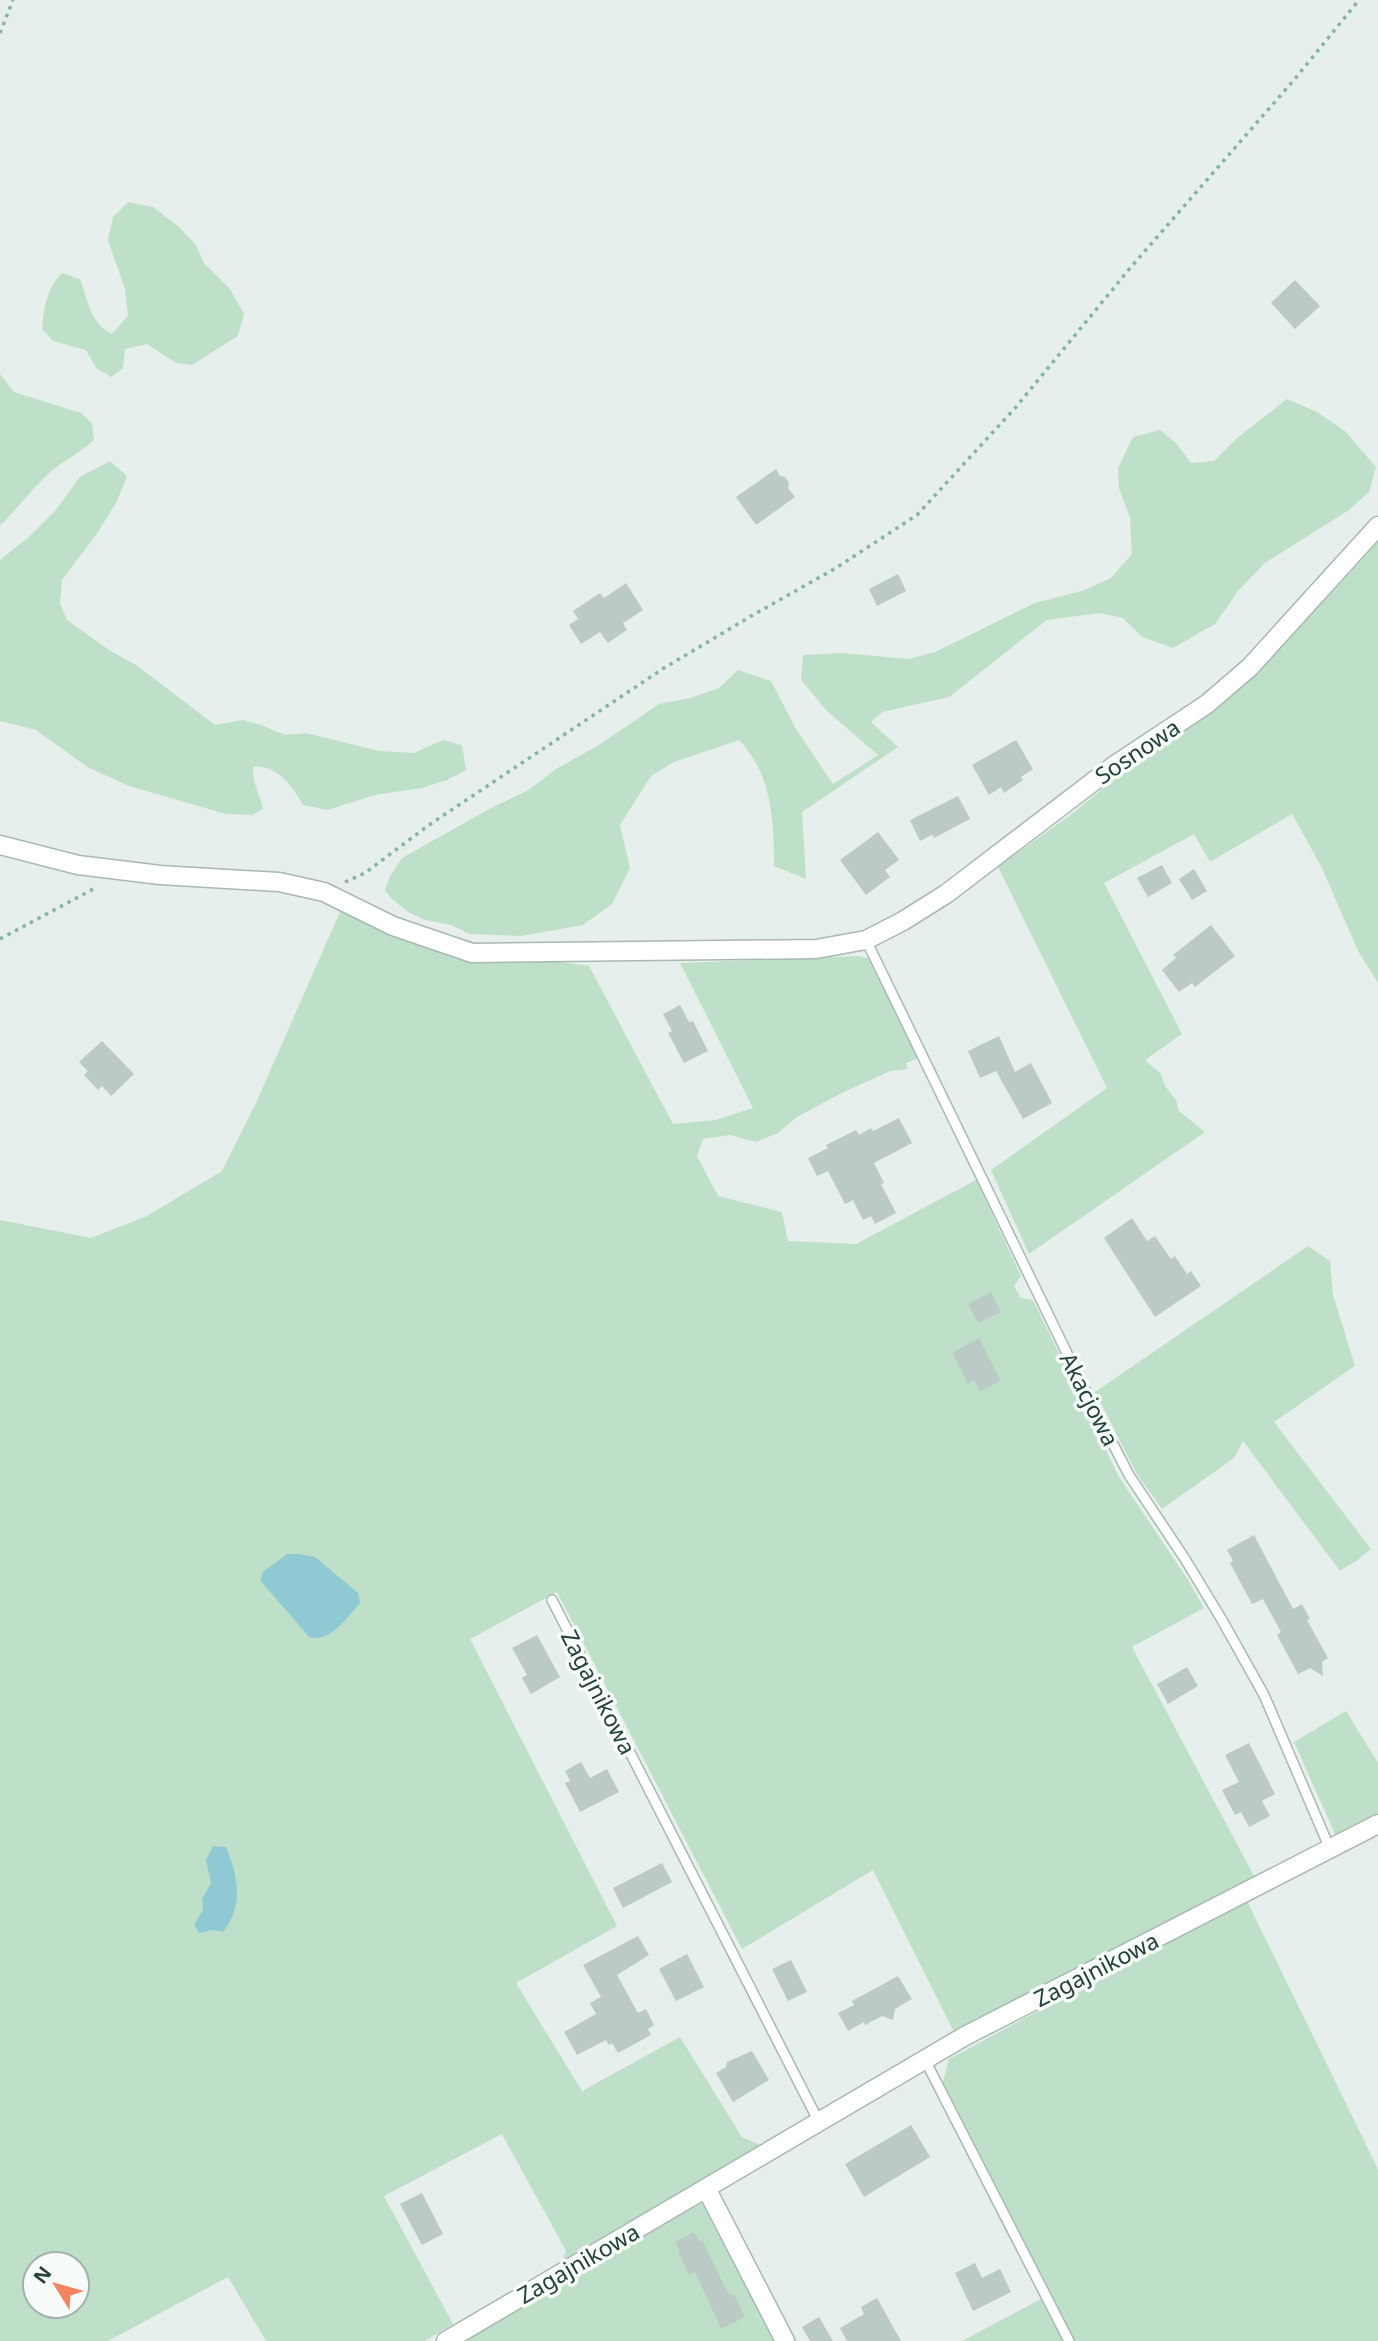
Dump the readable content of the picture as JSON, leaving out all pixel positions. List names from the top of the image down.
{
  "streets": {
    "street": ["Sosnowa", "Zagajnikowa"],
    "lane": ["Akacjowa"]
  },
  "crossings": [
    ["Sosnowa", "Akacjowa"],
    ["Akacjowa", "Zagajnikowa"]
  ],
  "north": "top left"
}
